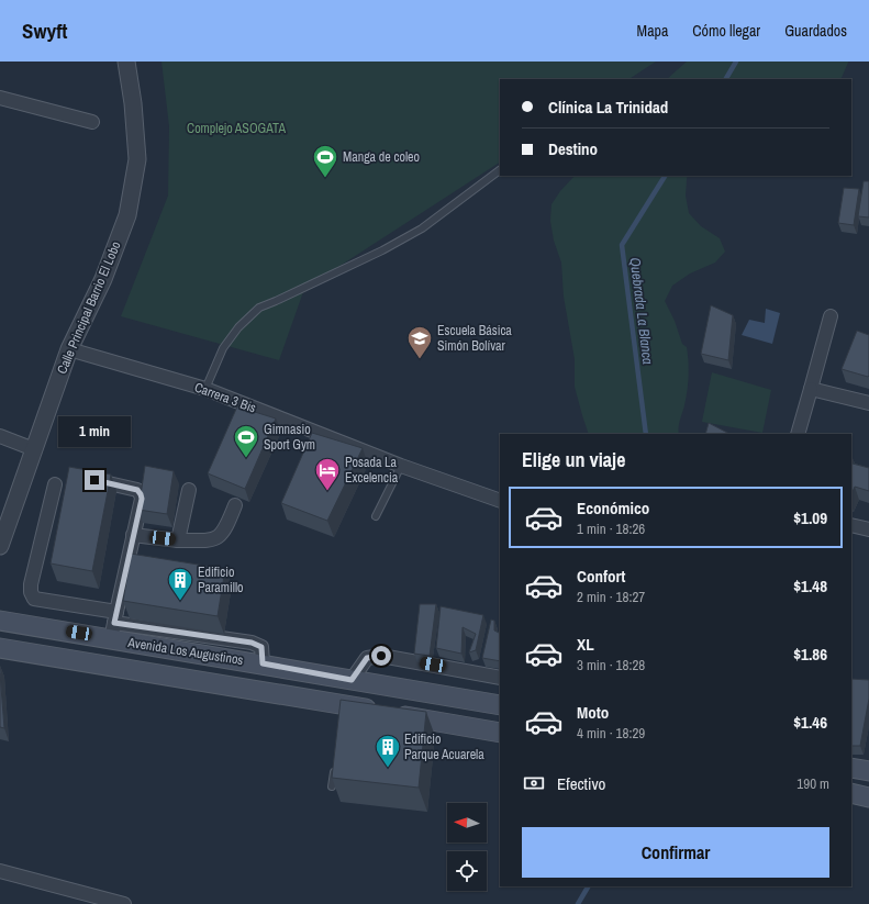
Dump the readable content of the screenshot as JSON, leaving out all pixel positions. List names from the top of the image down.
{
  "streets": {
    "main road": ["Avenida Los Augustinos"],
    "street": ["Calle Principal Barrio El Lobo", "Carrera 3 Bis"]
  },
  "crossings": [
    ["Calle Principal Barrio El Lobo", "Carrera 3 Bis"]
  ],
  "water": ["Quebrada La Blanca"],
  "parks": ["Complejo ASOGATA"],
  "places": {
    "sports": ["Manga de coleo", "Gimnasio Sport Gym"],
    "school or university": ["Escuela Básica Simón Bolívar"],
    "hotel": ["Posada La Excelencia"],
    "building": ["Edificio Paramillo", "Edificio Parque Acuarela"]
  },
  "north": "left",
  "page": {
    "header": "Swyft",
    "nav": ["Mapa", "Cómo llegar", "Guardados"],
    "banner": ["Clínica La Trinidad", "Destino"],
    "bubble": "1 min",
    "heading": "Elige un viaje",
    "list": [
      {
        "name": "Económico",
        "note": "1 min · 18:26",
        "value": "$1.09"
      },
      {
        "name": "Confort",
        "note": "2 min · 18:27",
        "value": "$1.48"
      },
      {
        "name": "XL",
        "note": "3 min · 18:28",
        "value": "$1.86"
      },
      {
        "name": "Moto",
        "note": "4 min · 18:29",
        "value": "$1.46"
      }
    ],
    "pay": ["Efectivo", "190 m"],
    "buttons": "Confirmar"
  }
}
